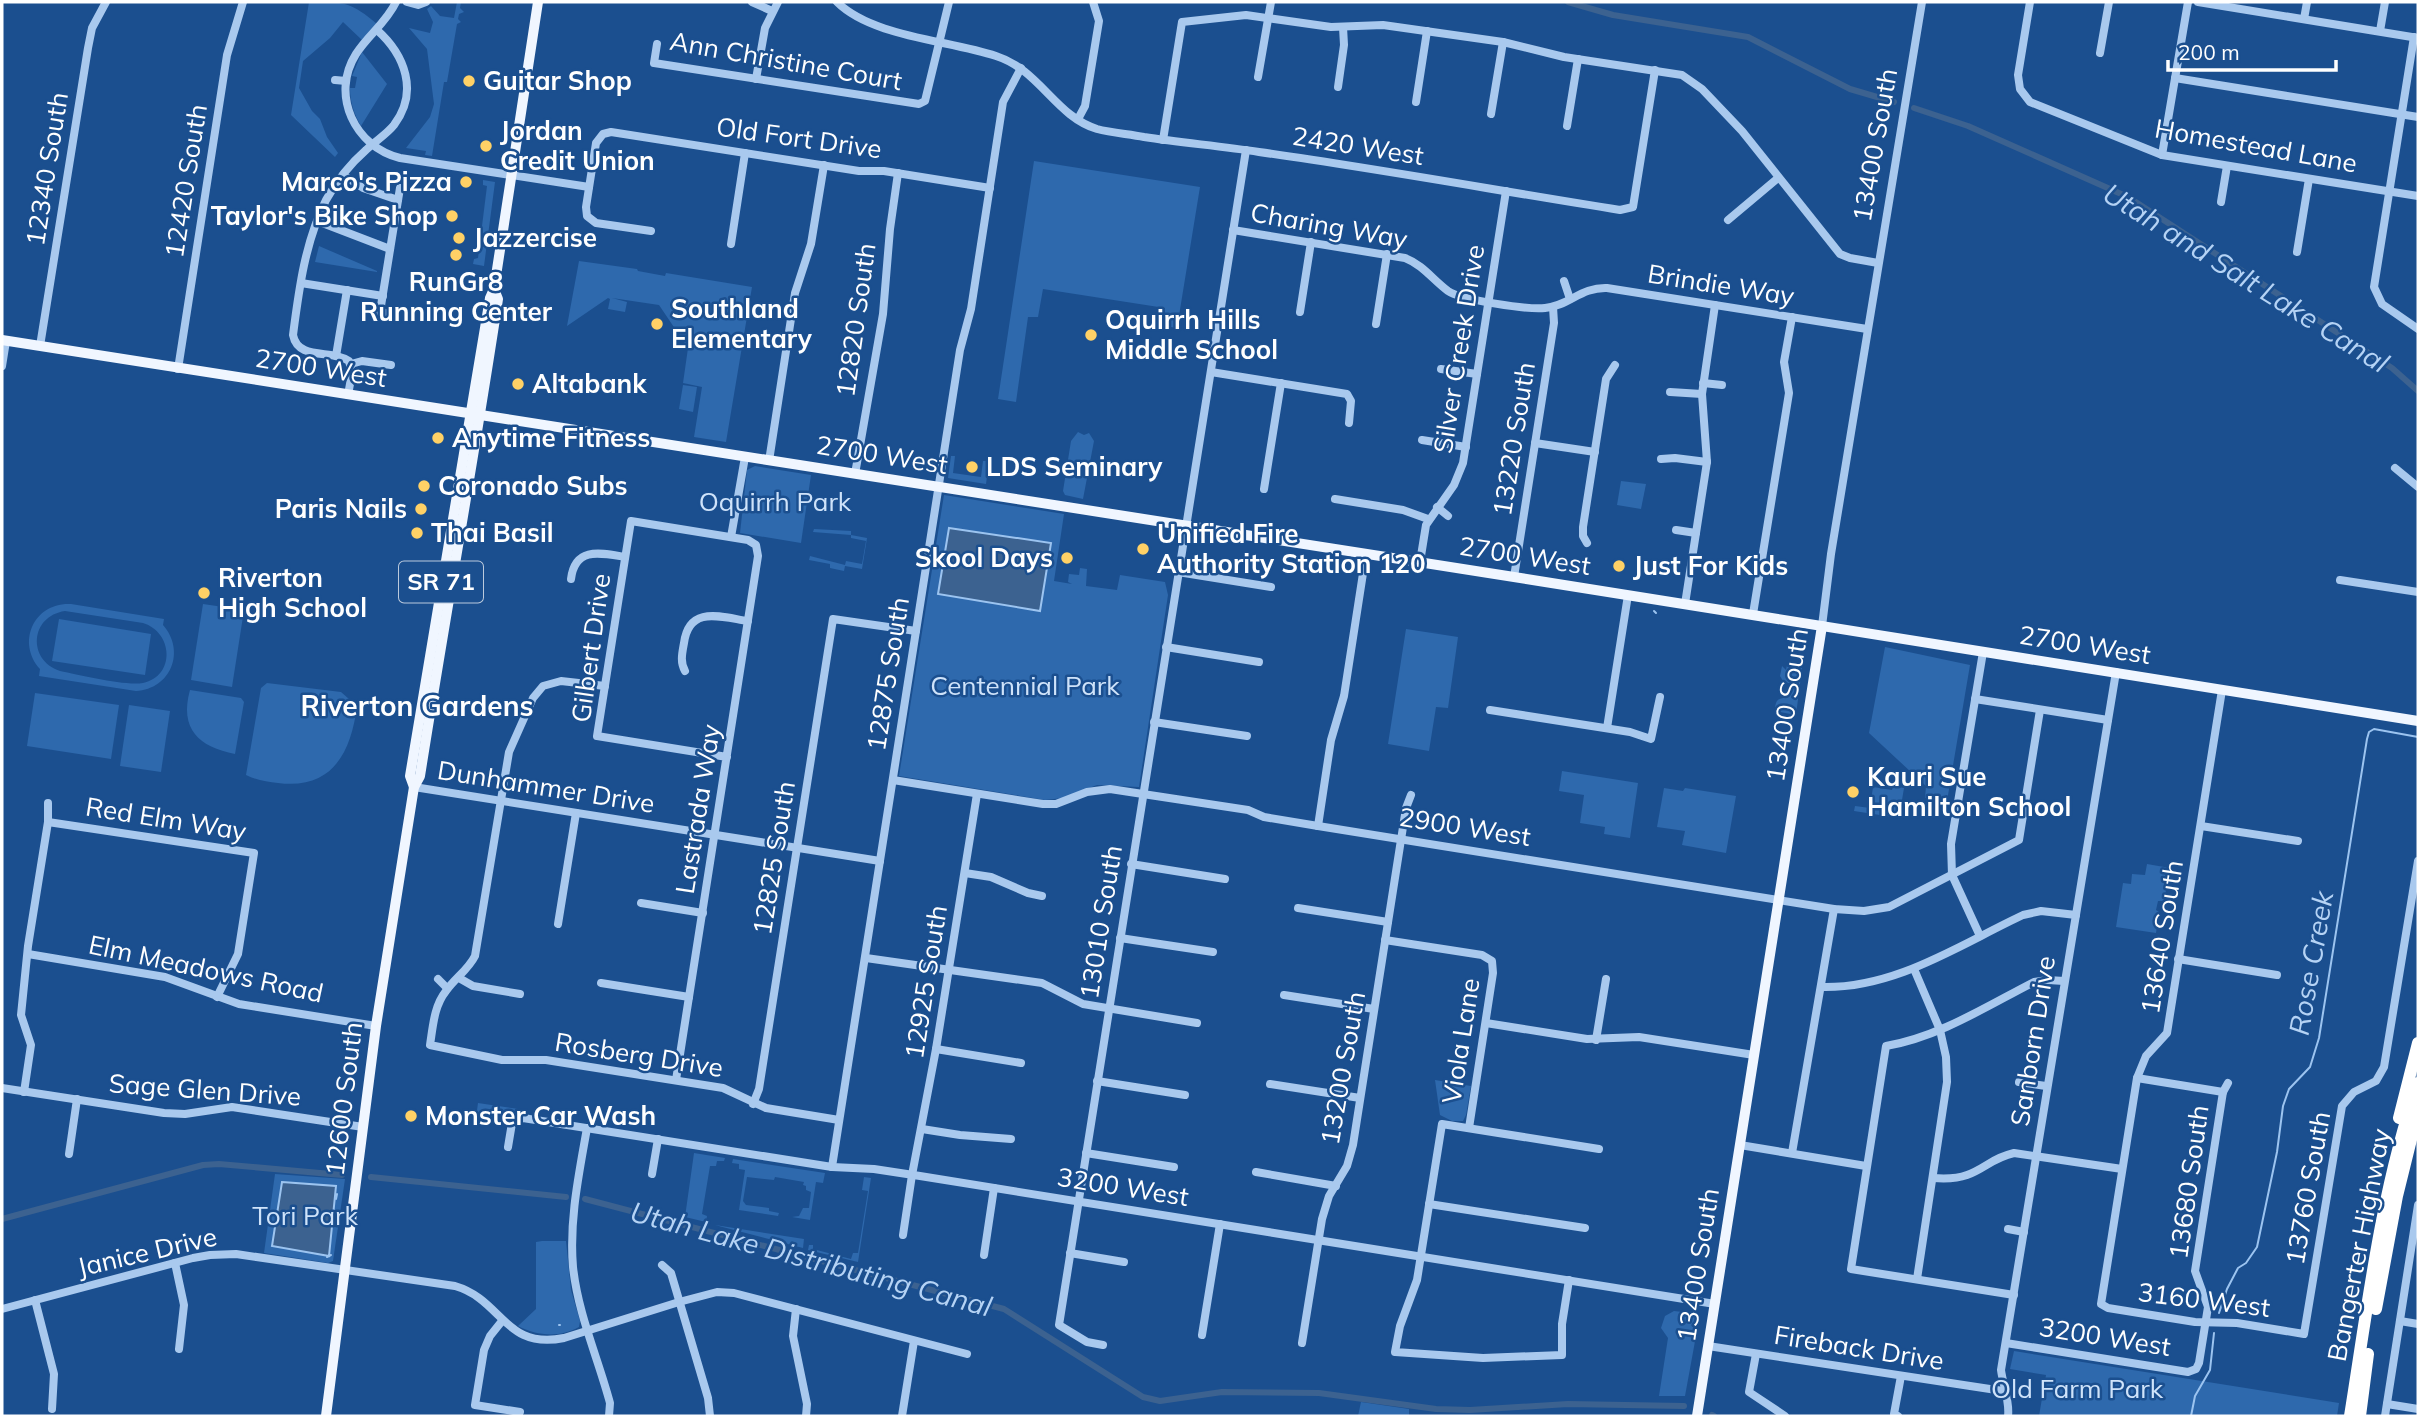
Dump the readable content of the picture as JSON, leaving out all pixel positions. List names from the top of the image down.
{
  "streets": {
    "highway": ["Bangerter Highway"],
    "main road": [
      "13400 South",
      "2700 West",
      "SR 71",
      "12600 South"
    ],
    "street": [
      "Ann Christine Court",
      "Old Fort Drive",
      "2420 West",
      "Homestead Lane",
      "12340 South",
      "12420 South",
      "Charing Way",
      "Brindie Way",
      "12820 South",
      "Silver Creek Drive",
      "13220 South",
      "Gilbert Drive",
      "12875 South",
      "Dunhammer Drive",
      "Lastrada Way",
      "Red Elm Way",
      "2900 West",
      "12825 South",
      "13010 South",
      "13640 South",
      "Elm Meadows Road",
      "12925 South",
      "Viola Lane",
      "Sanborn Drive",
      "Rosberg Drive",
      "13200 South",
      "Sage Glen Drive",
      "13680 South",
      "3200 West",
      "13760 South",
      "Janice Drive",
      "3160 West",
      "Fireback Drive"
    ]
  },
  "crossings": [
    ["Old Fort Drive", "12820 South"],
    ["Old Fort Drive", "12875 South"],
    ["13400 South", "Brindie Way"],
    ["13400 South", "2700 West"],
    ["13400 South", "2900 West"],
    ["13400 South", "3200 West"],
    ["13400 South", "Fireback Drive"],
    ["2420 West", "Silver Creek Drive"],
    ["2420 West", "13010 South"],
    ["12340 South", "2700 West"],
    ["12420 South", "2700 West"],
    ["Charing Way", "Brindie Way"],
    ["Charing Way", "Silver Creek Drive"],
    ["Charing Way", "13010 South"],
    ["Brindie Way", "Silver Creek Drive"],
    ["Brindie Way", "13220 South"],
    ["12820 South", "2700 West"],
    ["Silver Creek Drive", "2700 West"],
    ["2700 West", "13220 South"],
    ["2700 West", "12875 South"],
    ["2700 West", "13010 South"],
    ["2700 West", "13640 South"],
    ["2700 West", "Sanborn Drive"],
    ["2700 West", "12600 South"],
    ["Gilbert Drive", "Lastrada Way"],
    ["12875 South", "Dunhammer Drive"],
    ["12875 South", "2900 West"],
    ["12875 South", "12825 South"],
    ["12875 South", "Rosberg Drive"],
    ["12875 South", "3200 West"],
    ["Dunhammer Drive", "Lastrada Way"],
    ["Dunhammer Drive", "12825 South"],
    ["Dunhammer Drive", "12600 South"],
    ["Lastrada Way", "Rosberg Drive"],
    ["Red Elm Way", "Elm Meadows Road"],
    ["2900 West", "13010 South"],
    ["2900 West", "12925 South"],
    ["2900 West", "13200 South"],
    ["12825 South", "Rosberg Drive"],
    ["13010 South", "3200 West"],
    ["13640 South", "3160 West"],
    ["Elm Meadows Road", "12600 South"],
    ["12925 South", "3200 West"],
    ["Viola Lane", "13200 South"],
    ["Sanborn Drive", "3200 West"],
    ["Sanborn Drive", "Fireback Drive"],
    ["13200 South", "3200 West"],
    ["Sage Glen Drive", "12600 South"],
    ["12600 South", "Janice Drive"],
    ["13680 South", "3200 West"],
    ["13680 South", "3160 West"],
    ["13760 South", "3160 West"]
  ],
  "districts": ["Riverton Gardens"],
  "water": ["Utah and Salt Lake Canal", "Rose Creek", "Utah Lake Distributing Canal"],
  "parks": [
    "Oquirrh Park",
    "Centennial Park",
    "Tori Park",
    "Old Farm Park"
  ],
  "places": [
    "Guitar Shop",
    "Jordan Credit Union",
    "Marco's Pizza",
    "Taylor's Bike Shop",
    "Jazzercise",
    "RunGr8 Running Center",
    "Southland Elementary",
    "Oquirrh Hills Middle School",
    "Altabank",
    "Anytime Fitness",
    "LDS Seminary",
    "Coronado Subs",
    "Paris Nails",
    "Thai Basil",
    "Unified Fire Authority Station 120",
    "Skool Days",
    "Just For Kids",
    "Riverton High School",
    "Kauri Sue Hamilton School",
    "Monster Car Wash"
  ],
  "scale_bar": "200 m"
}
